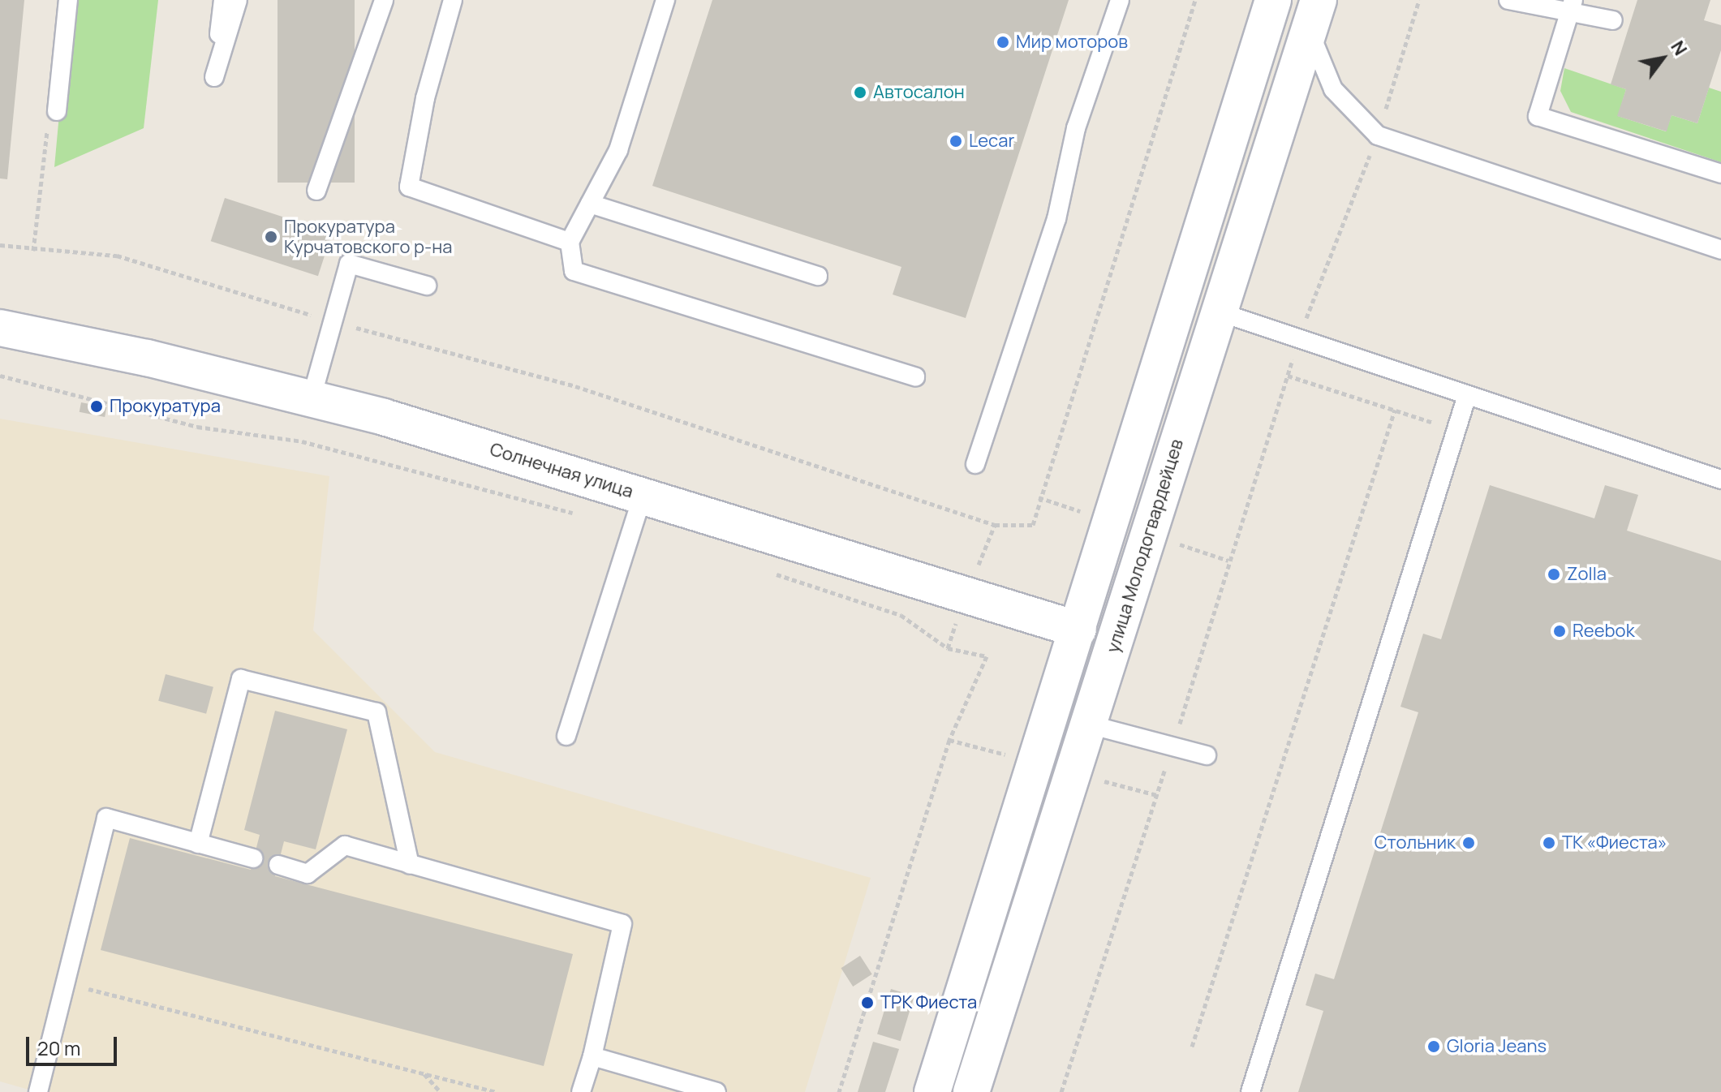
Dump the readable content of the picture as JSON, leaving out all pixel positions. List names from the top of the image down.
{
  "streets": {
    "main road": ["Солнечная улица", "улица Молодогвардейцев"]
  },
  "crossings": [
    ["Солнечная улица", "улица Молодогвардейцев"]
  ],
  "places": [
    "Мир моторов",
    "Автосалон",
    "Lecar",
    "Прокуратура Курчатовского р-на",
    "Прокуратура",
    "Zolla",
    "Reebok",
    "Стольник",
    "ТК «Фиеста»",
    "ТРК Фиеста",
    "Gloria Jeans"
  ],
  "scale_bar": "20 m",
  "north": "top right"
}
